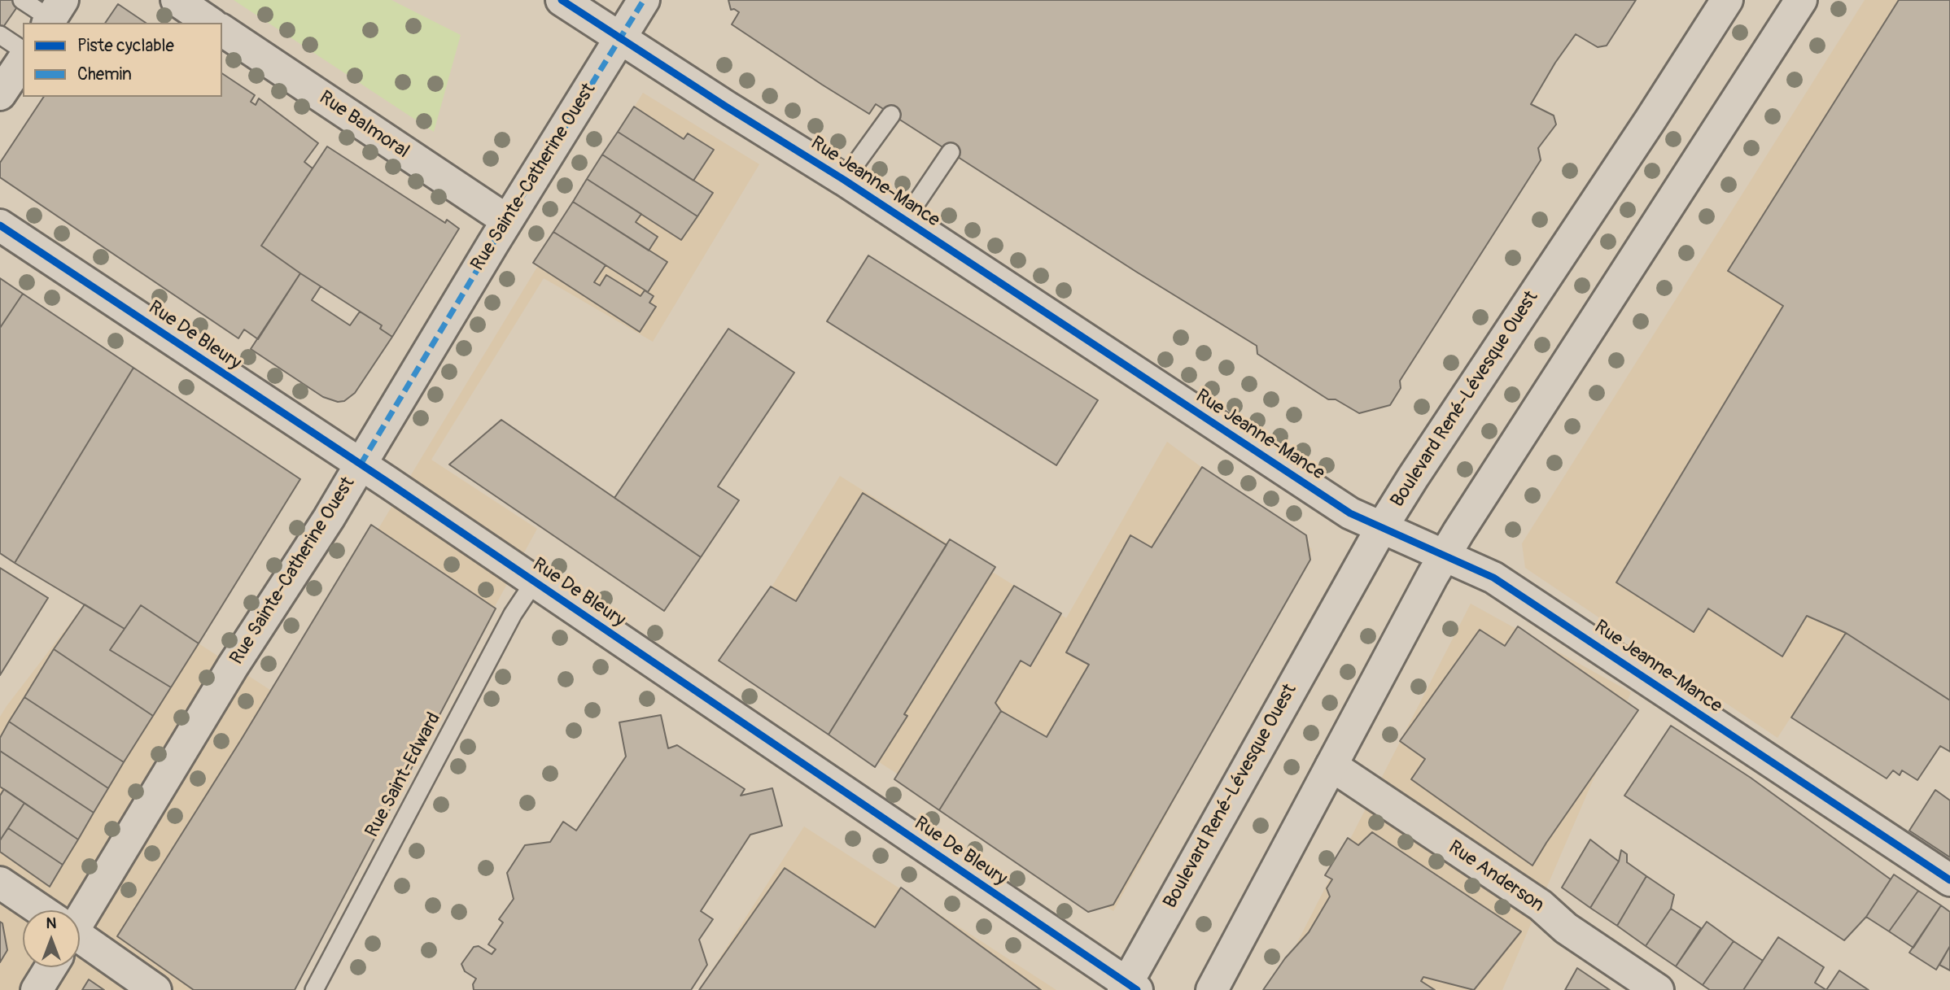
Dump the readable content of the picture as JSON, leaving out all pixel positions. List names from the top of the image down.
{
  "streets": {
    "street": [
      "Rue Balmoral",
      "Rue Sainte-Catherine Ouest",
      "Rue Jeanne-Mance",
      "Rue De Bleury",
      "Boulevard René-Lévesque Ouest",
      "Rue Anderson"
    ],
    "lane": ["Rue Saint-Edward"]
  },
  "crossings": [
    ["Rue Balmoral", "Rue Sainte-Catherine Ouest"],
    ["Rue Sainte-Catherine Ouest", "Rue Jeanne-Mance"],
    ["Rue Sainte-Catherine Ouest", "Rue De Bleury"],
    ["Rue Jeanne-Mance", "Boulevard René-Lévesque Ouest"],
    ["Rue De Bleury", "Boulevard René-Lévesque Ouest"],
    ["Rue De Bleury", "Rue Saint-Edward"]
  ],
  "legend": ["Piste cyclable", "Chemin"],
  "north": "top"
}
